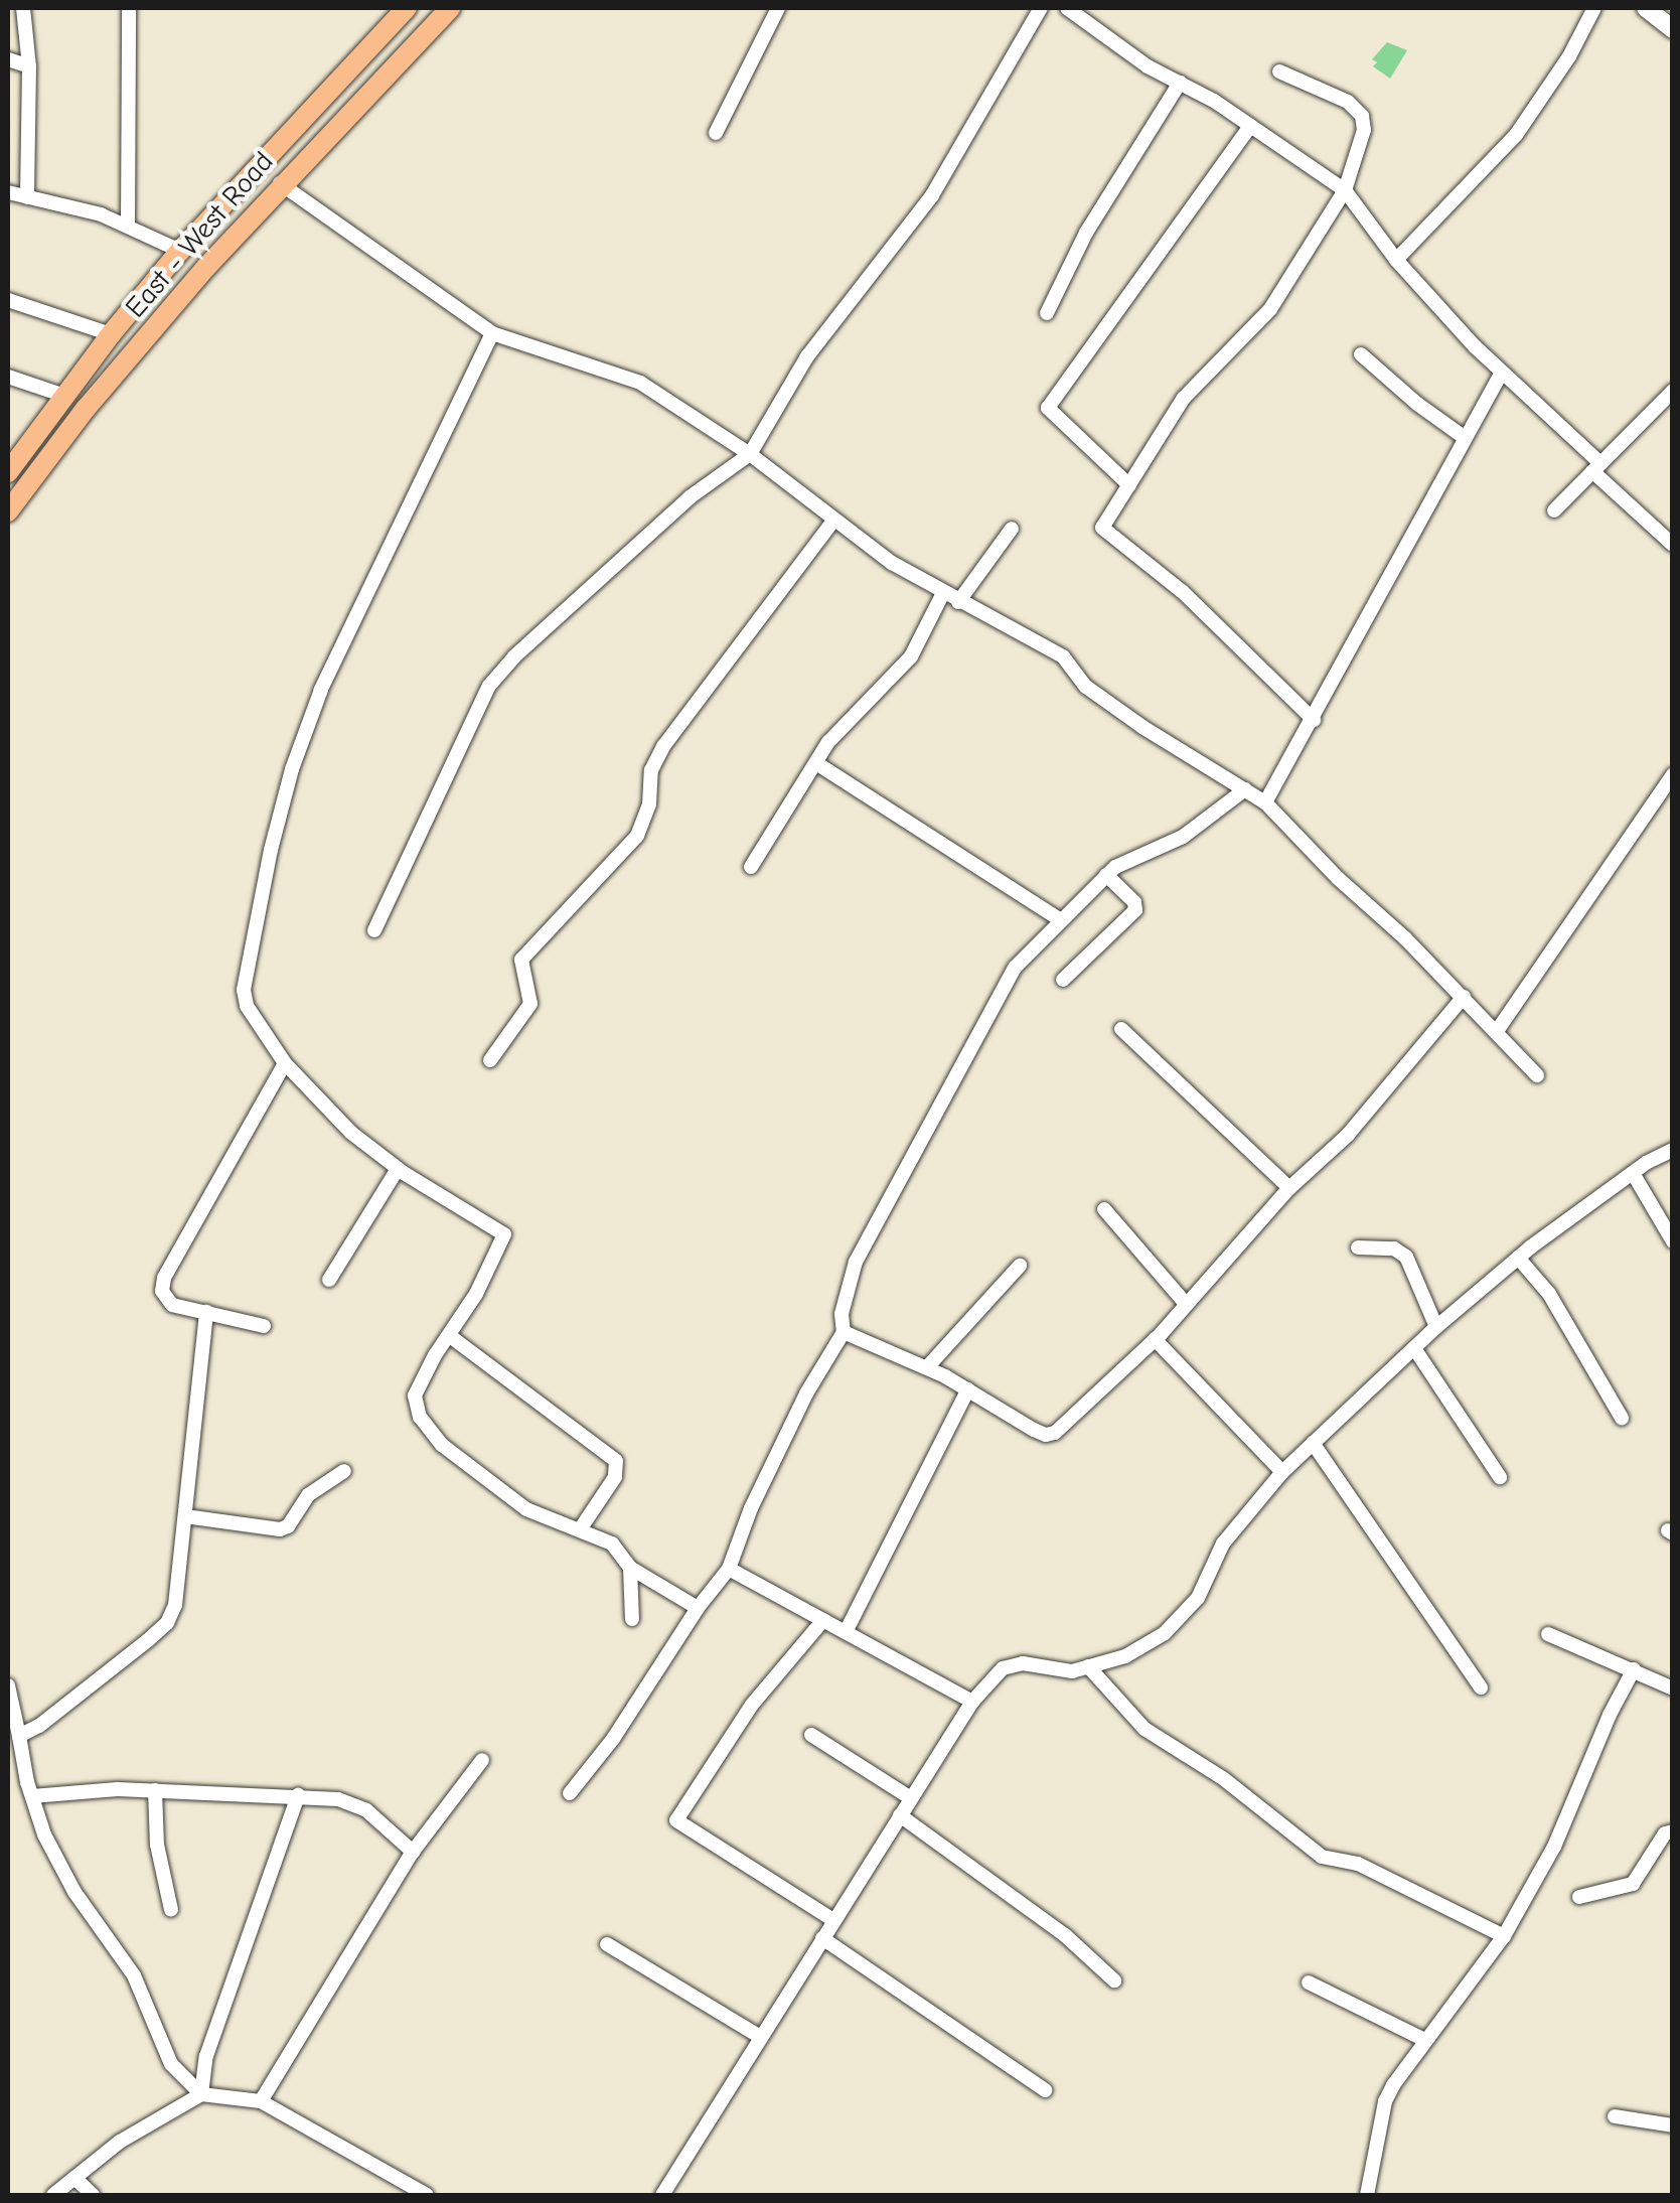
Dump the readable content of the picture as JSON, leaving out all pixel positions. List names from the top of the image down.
{
  "streets": {
    "main road": ["East - West Road"]
  }
}
